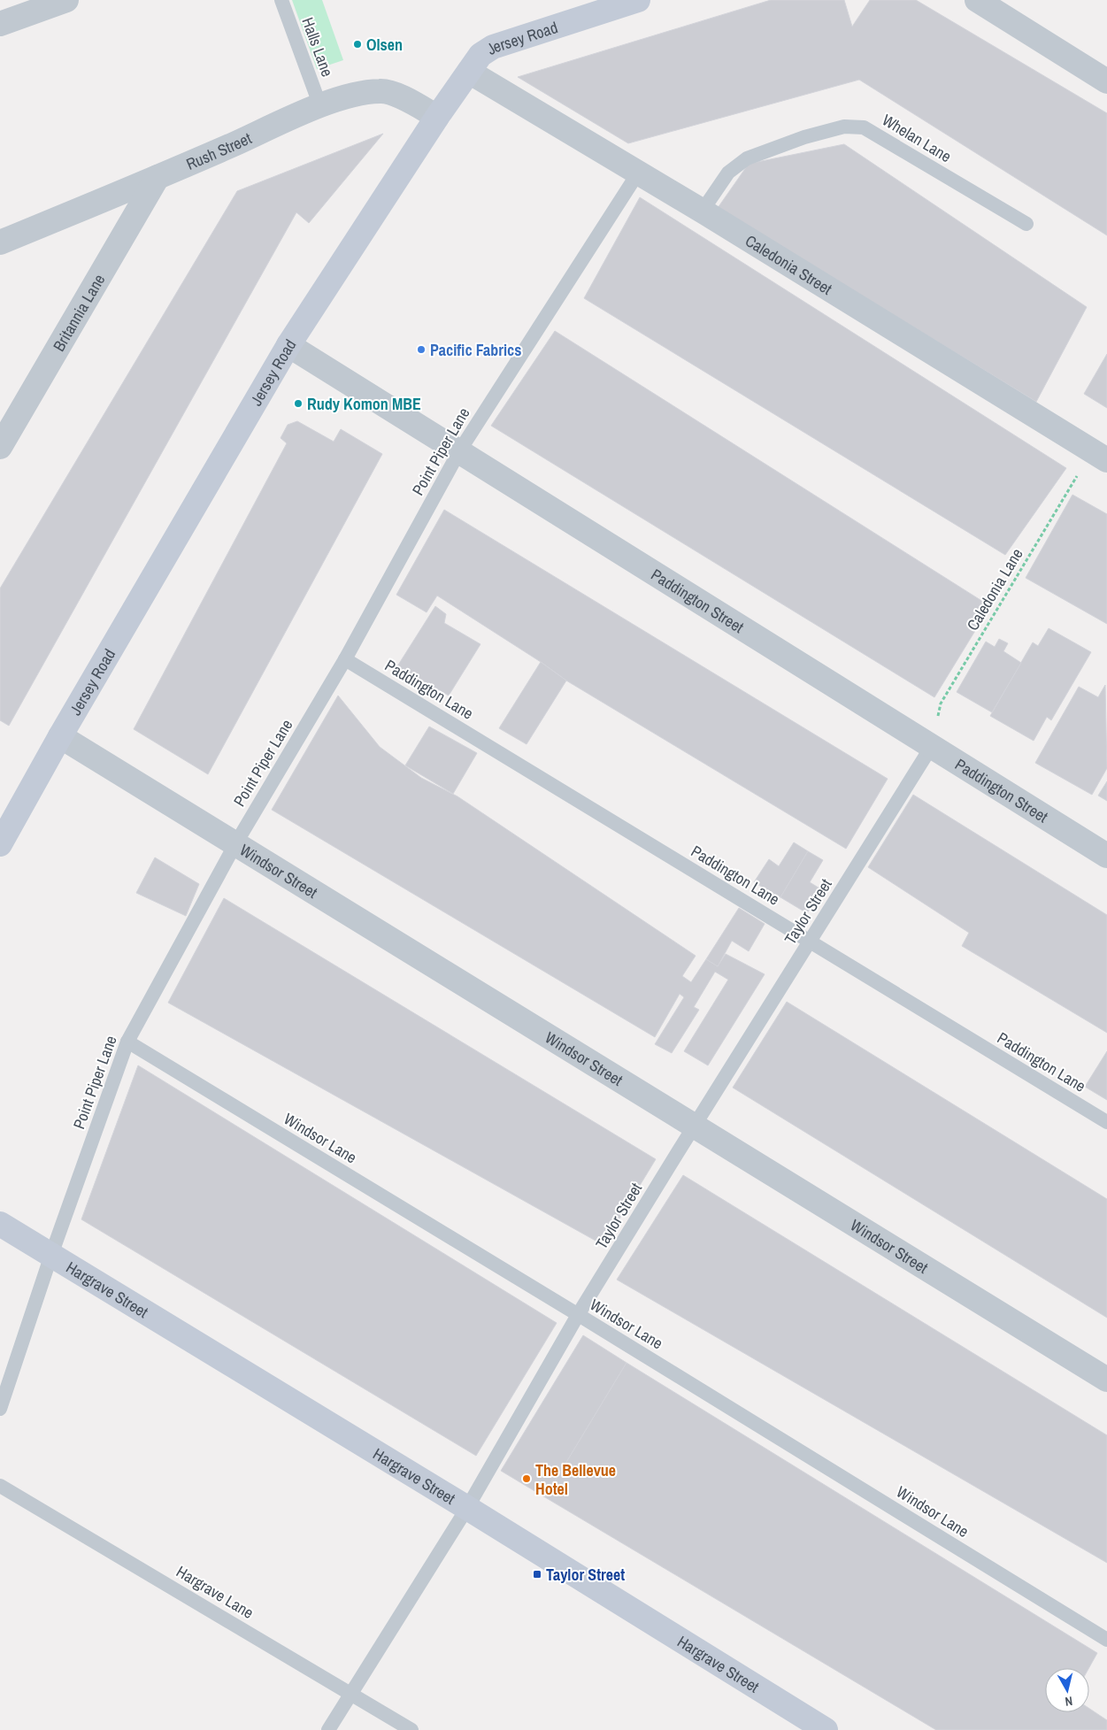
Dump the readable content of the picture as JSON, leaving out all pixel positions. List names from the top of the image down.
{
  "streets": {
    "street": [
      "Jersey Road",
      "Rush Street",
      "Caledonia Street",
      "Britannia Lane",
      "Paddington Street",
      "Windsor Street",
      "Hargrave Street"
    ],
    "lane": [
      "Halls Lane",
      "Whelan Lane",
      "Point Piper Lane",
      "Paddington Lane",
      "Taylor Street",
      "Windsor Lane",
      "Hargrave Lane"
    ],
    "path": ["Caledonia Lane"]
  },
  "crossings": [
    ["Jersey Road", "Rush Street"],
    ["Jersey Road", "Caledonia Street"],
    ["Jersey Road", "Paddington Street"],
    ["Jersey Road", "Windsor Street"],
    ["Halls Lane", "Rush Street"],
    ["Whelan Lane", "Caledonia Street"],
    ["Rush Street", "Britannia Lane"],
    ["Caledonia Street", "Point Piper Lane"],
    ["Caledonia Street", "Caledonia Lane"],
    ["Point Piper Lane", "Paddington Street"],
    ["Point Piper Lane", "Paddington Lane"],
    ["Point Piper Lane", "Windsor Street"],
    ["Point Piper Lane", "Windsor Lane"],
    ["Point Piper Lane", "Hargrave Street"],
    ["Caledonia Lane", "Paddington Street"],
    ["Caledonia Lane", "Taylor Street"],
    ["Paddington Street", "Taylor Street"],
    ["Paddington Lane", "Taylor Street"],
    ["Windsor Street", "Taylor Street"],
    ["Taylor Street", "Windsor Lane"],
    ["Taylor Street", "Hargrave Street"],
    ["Taylor Street", "Hargrave Lane"]
  ],
  "places": {
    "other": [
      "Olsen",
      "Pacific Fabrics",
      "Rudy Komon MBE",
      "The Bellevue Hotel"
    ],
    "transit": ["Taylor Street"]
  },
  "north": "bottom"
}
